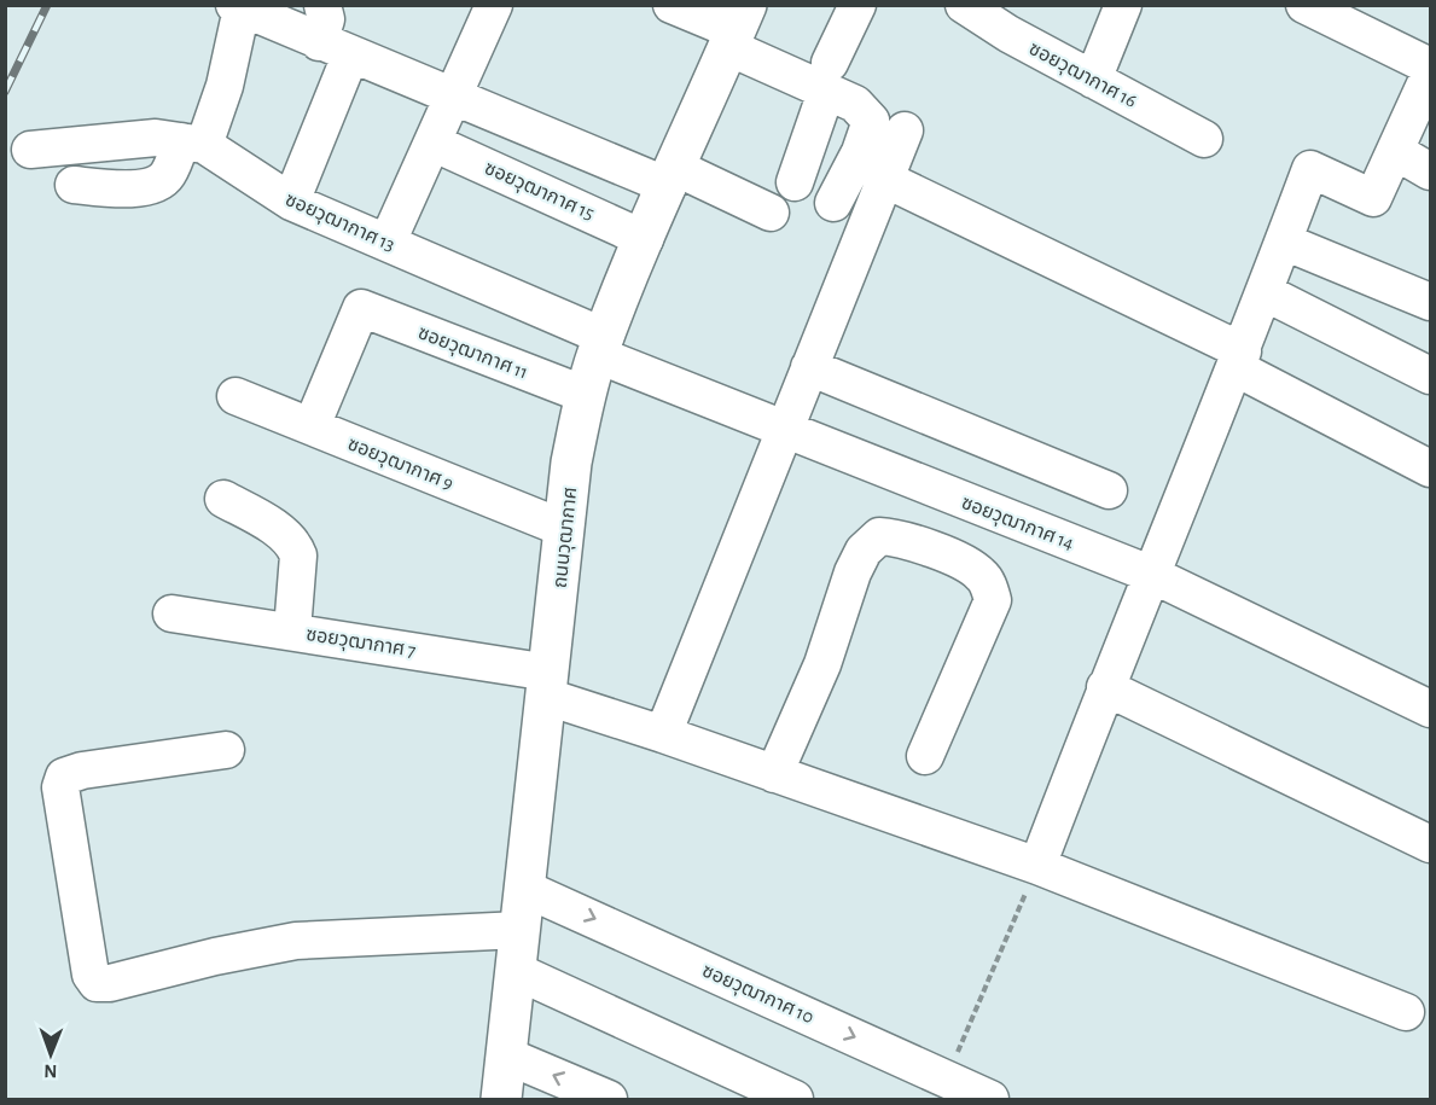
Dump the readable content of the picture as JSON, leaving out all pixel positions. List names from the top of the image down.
{
  "streets": {
    "main road": ["ถนนวุฒากาศ"],
    "street": [
      "ซอยวุฒากาศ 16",
      "ซอยวุฒากาศ 15",
      "ซอยวุฒากาศ 13",
      "ซอยวุฒากาศ 11",
      "ซอยวุฒากาศ 9",
      "ซอยวุฒากาศ 14",
      "ซอยวุฒากาศ 7",
      "ซอยวุฒากาศ 10"
    ]
  },
  "crossings": [
    ["ซอยวุฒากาศ 15", "ถนนวุฒากาศ"],
    ["ซอยวุฒากาศ 13", "ซอยวุฒากาศ 14"],
    ["ซอยวุฒากาศ 13", "ถนนวุฒากาศ"],
    ["ซอยวุฒากาศ 11", "ซอยวุฒากาศ 9"],
    ["ซอยวุฒากาศ 11", "ถนนวุฒากาศ"],
    ["ซอยวุฒากาศ 9", "ถนนวุฒากาศ"],
    ["ซอยวุฒากาศ 14", "ถนนวุฒากาศ"],
    ["ถนนวุฒากาศ", "ซอยวุฒากาศ 7"],
    ["ถนนวุฒากาศ", "ซอยวุฒากาศ 10"]
  ],
  "north": "bottom"
}
